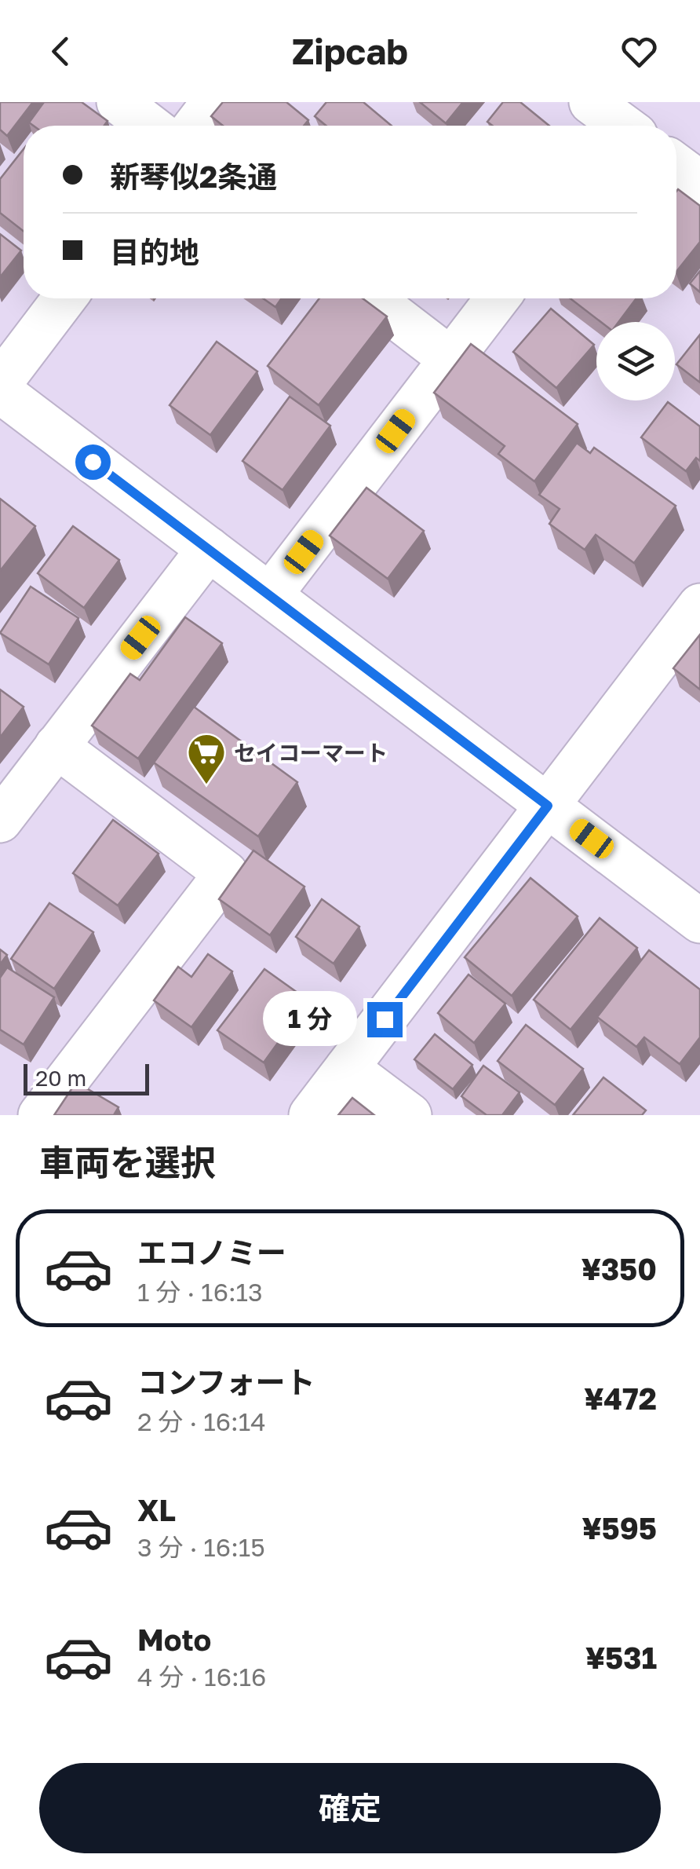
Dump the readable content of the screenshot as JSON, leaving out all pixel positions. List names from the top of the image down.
{
  "places": {
    "supermarket": ["セイコーマート"]
  },
  "scale_bar": "20 m",
  "page": {
    "header": "Zipcab",
    "banner": ["新琴似2条通", "目的地"],
    "bubble": "1 分",
    "scale": "20 m",
    "heading": "車両を選択",
    "list": [
      {
        "name": "エコノミー",
        "note": "1 分 · 16:13",
        "value": "¥350"
      },
      {
        "name": "コンフォート",
        "note": "2 分 · 16:14",
        "value": "¥472"
      },
      {
        "name": "XL",
        "note": "3 分 · 16:15",
        "value": "¥595"
      },
      {
        "name": "Moto",
        "note": "4 分 · 16:16",
        "value": "¥531"
      }
    ],
    "buttons": "確定"
  }
}
